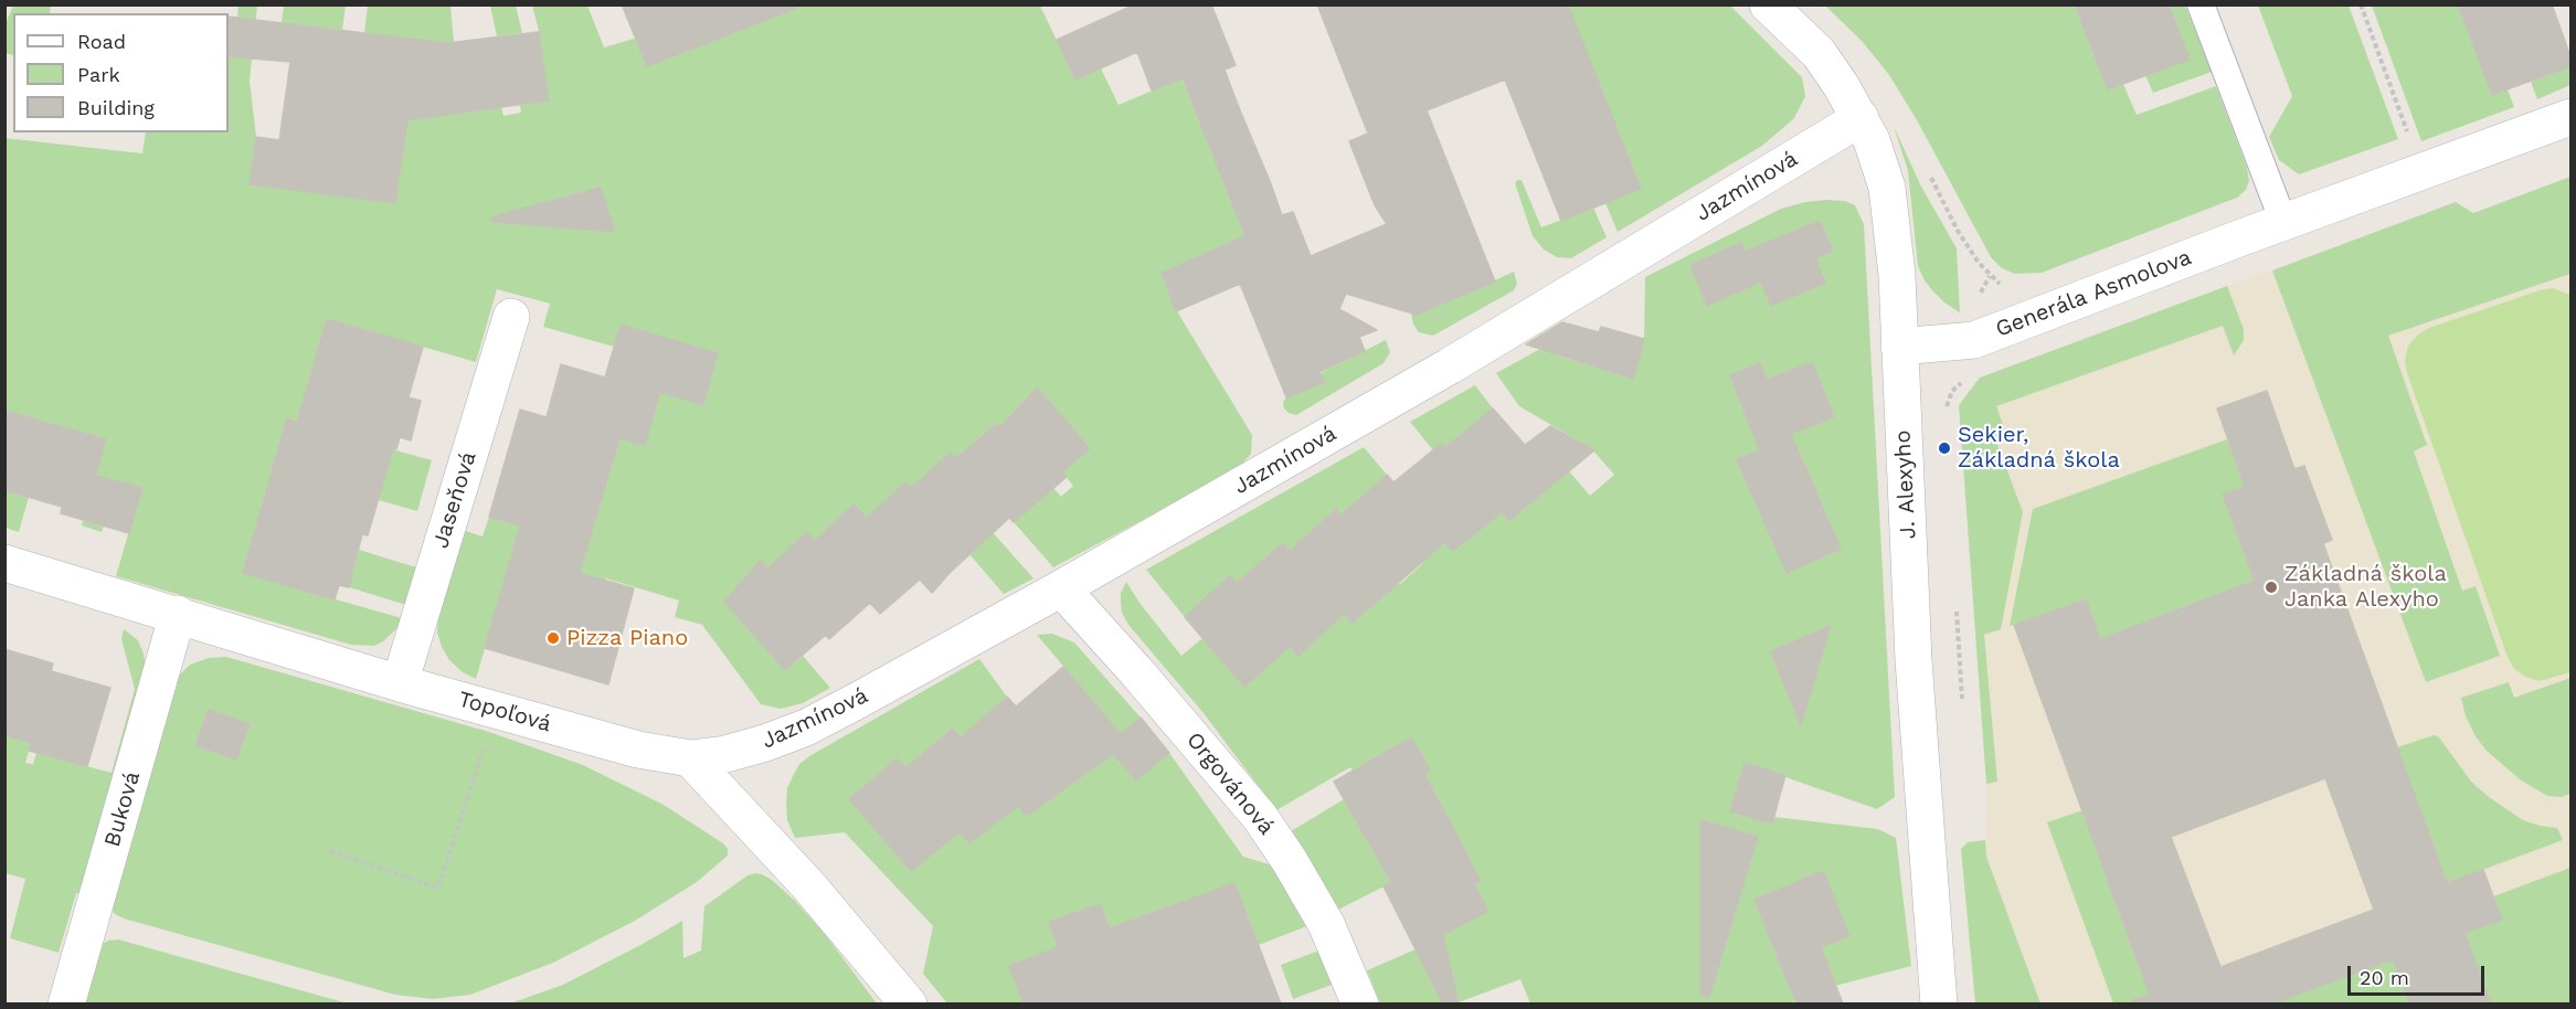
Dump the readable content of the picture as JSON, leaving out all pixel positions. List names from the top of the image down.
{
  "streets": {
    "street": [
      "Jazmínová",
      "Generála Asmolova",
      "J. Alexyho",
      "Jaseňová",
      "Topoľová",
      "Orgovánová",
      "Buková"
    ]
  },
  "crossings": [
    ["Jazmínová", "J. Alexyho"],
    ["Jazmínová", "Topoľová"],
    ["Jazmínová", "Orgovánová"],
    ["Generála Asmolova", "J. Alexyho"],
    ["Jaseňová", "Topoľová"],
    ["Topoľová", "Buková"]
  ],
  "places": ["Sekier, Základná škola", "Základná škola Janka Alexyho", "Pizza Piano"],
  "legend": ["Road", "Park", "Building"],
  "scale_bar": "20 m"
}
